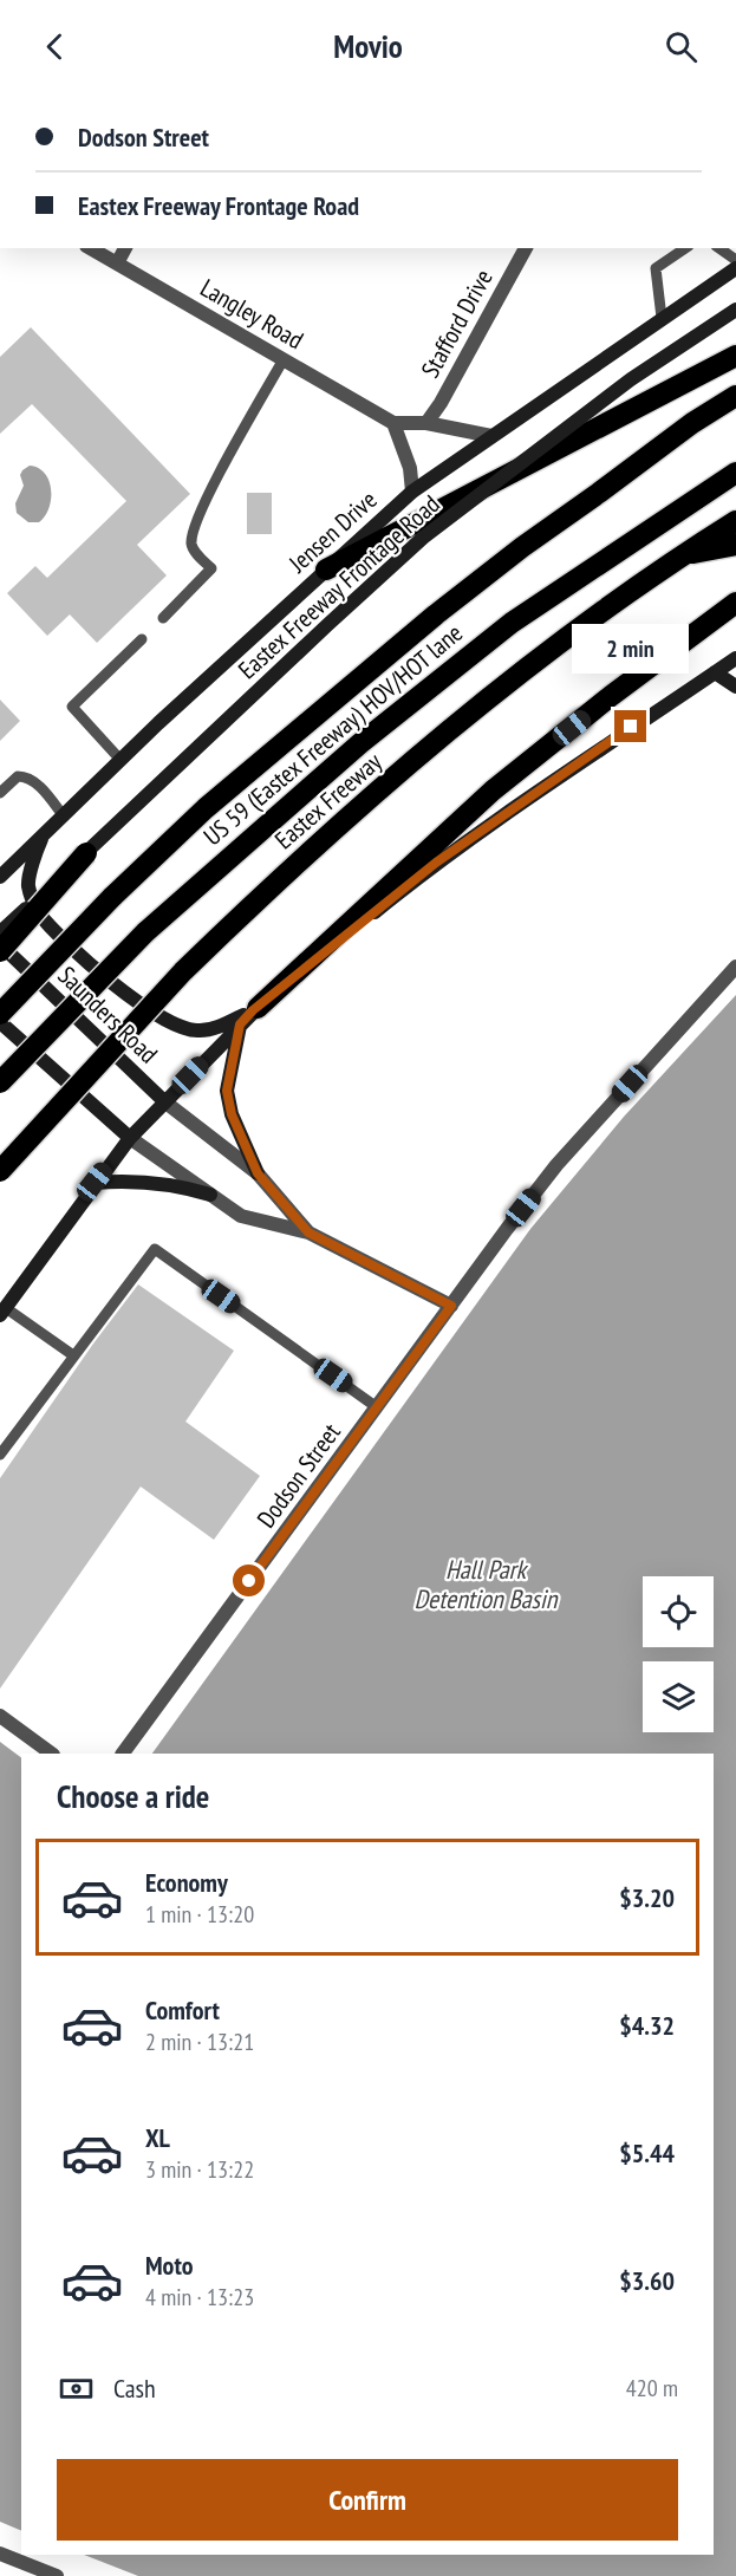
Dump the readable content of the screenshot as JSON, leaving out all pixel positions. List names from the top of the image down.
{
  "streets": {
    "highway": ["US 59 (Eastex Freeway) HOV/HOT lane", "Eastex Freeway"],
    "main road": ["Jensen Drive", "Eastex Freeway Frontage Road", "Saunders Road"],
    "street": ["Langley Road", "Stafford Drive", "Dodson Street"]
  },
  "crossings": [
    ["Saunders Road", "Dodson Street"]
  ],
  "water": ["Hall Park Detention Basin"],
  "page": {
    "header": "Movio",
    "banner": ["Dodson Street", "Eastex Freeway Frontage Road"],
    "bubble": "2 min",
    "heading": "Choose a ride",
    "list": [
      {
        "name": "Economy",
        "note": "1 min · 13:20",
        "value": "$3.20"
      },
      {
        "name": "Comfort",
        "note": "2 min · 13:21",
        "value": "$4.32"
      },
      {
        "name": "XL",
        "note": "3 min · 13:22",
        "value": "$5.44"
      },
      {
        "name": "Moto",
        "note": "4 min · 13:23",
        "value": "$3.60"
      }
    ],
    "pay": ["Cash", "420 m"],
    "buttons": "Confirm"
  }
}
